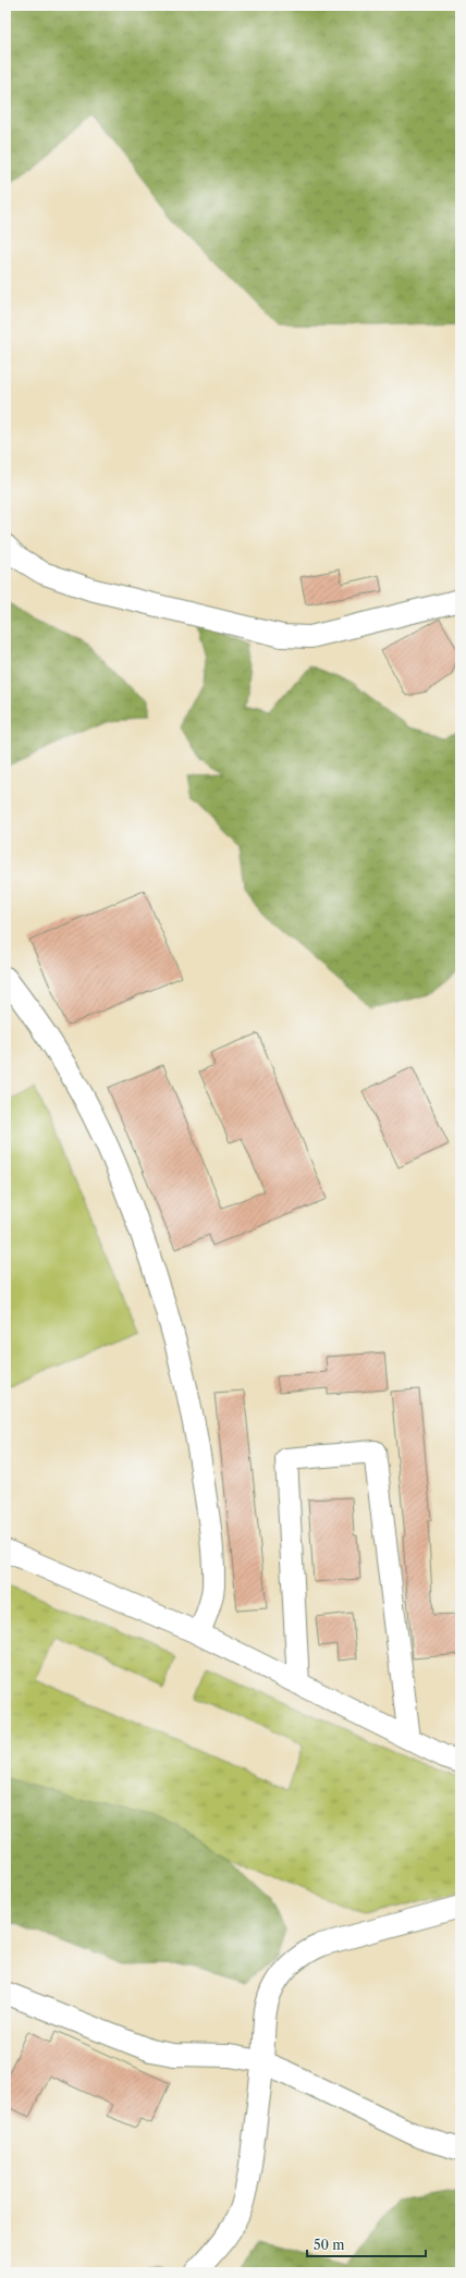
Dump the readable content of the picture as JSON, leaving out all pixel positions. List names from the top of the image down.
{
  "scale_bar": "50 m"
}
